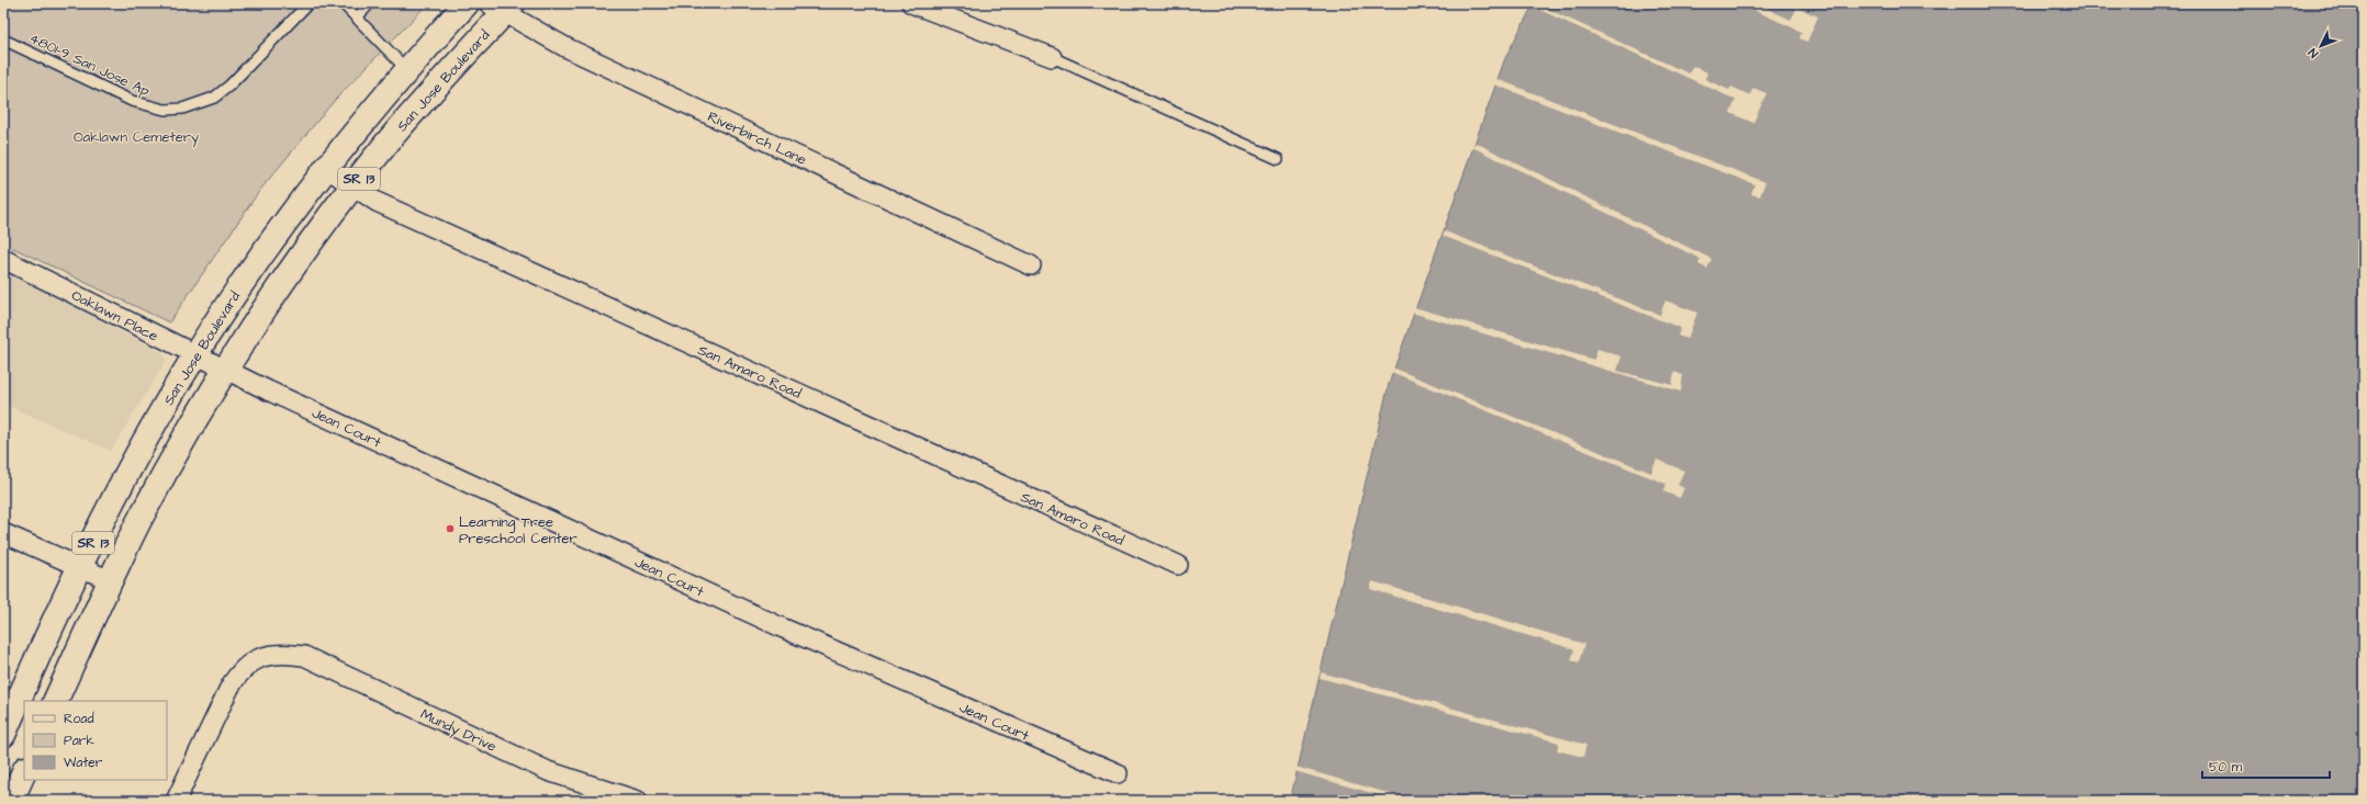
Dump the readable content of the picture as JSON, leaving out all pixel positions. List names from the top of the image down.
{
  "streets": {
    "main road": ["San Jose Boulevard", "SR 13"],
    "street": [
      "Riverbirch Lane",
      "Oaklawn Place",
      "San Amaro Road",
      "Jean Court",
      "Mundy Drive"
    ],
    "lane": ["4801-9 San Jose Ap"]
  },
  "crossings": [
    ["San Jose Boulevard", "Riverbirch Lane"],
    ["San Jose Boulevard", "Oaklawn Place"],
    ["San Jose Boulevard", "San Amaro Road"],
    ["San Jose Boulevard", "Jean Court"],
    ["Oaklawn Place", "Jean Court"]
  ],
  "parks": ["Oaklawn Cemetery"],
  "places": ["Learning Tree Preschool Center"],
  "legend": ["Road", "Park", "Water"],
  "scale_bar": "50 m",
  "north": "bottom left"
}
